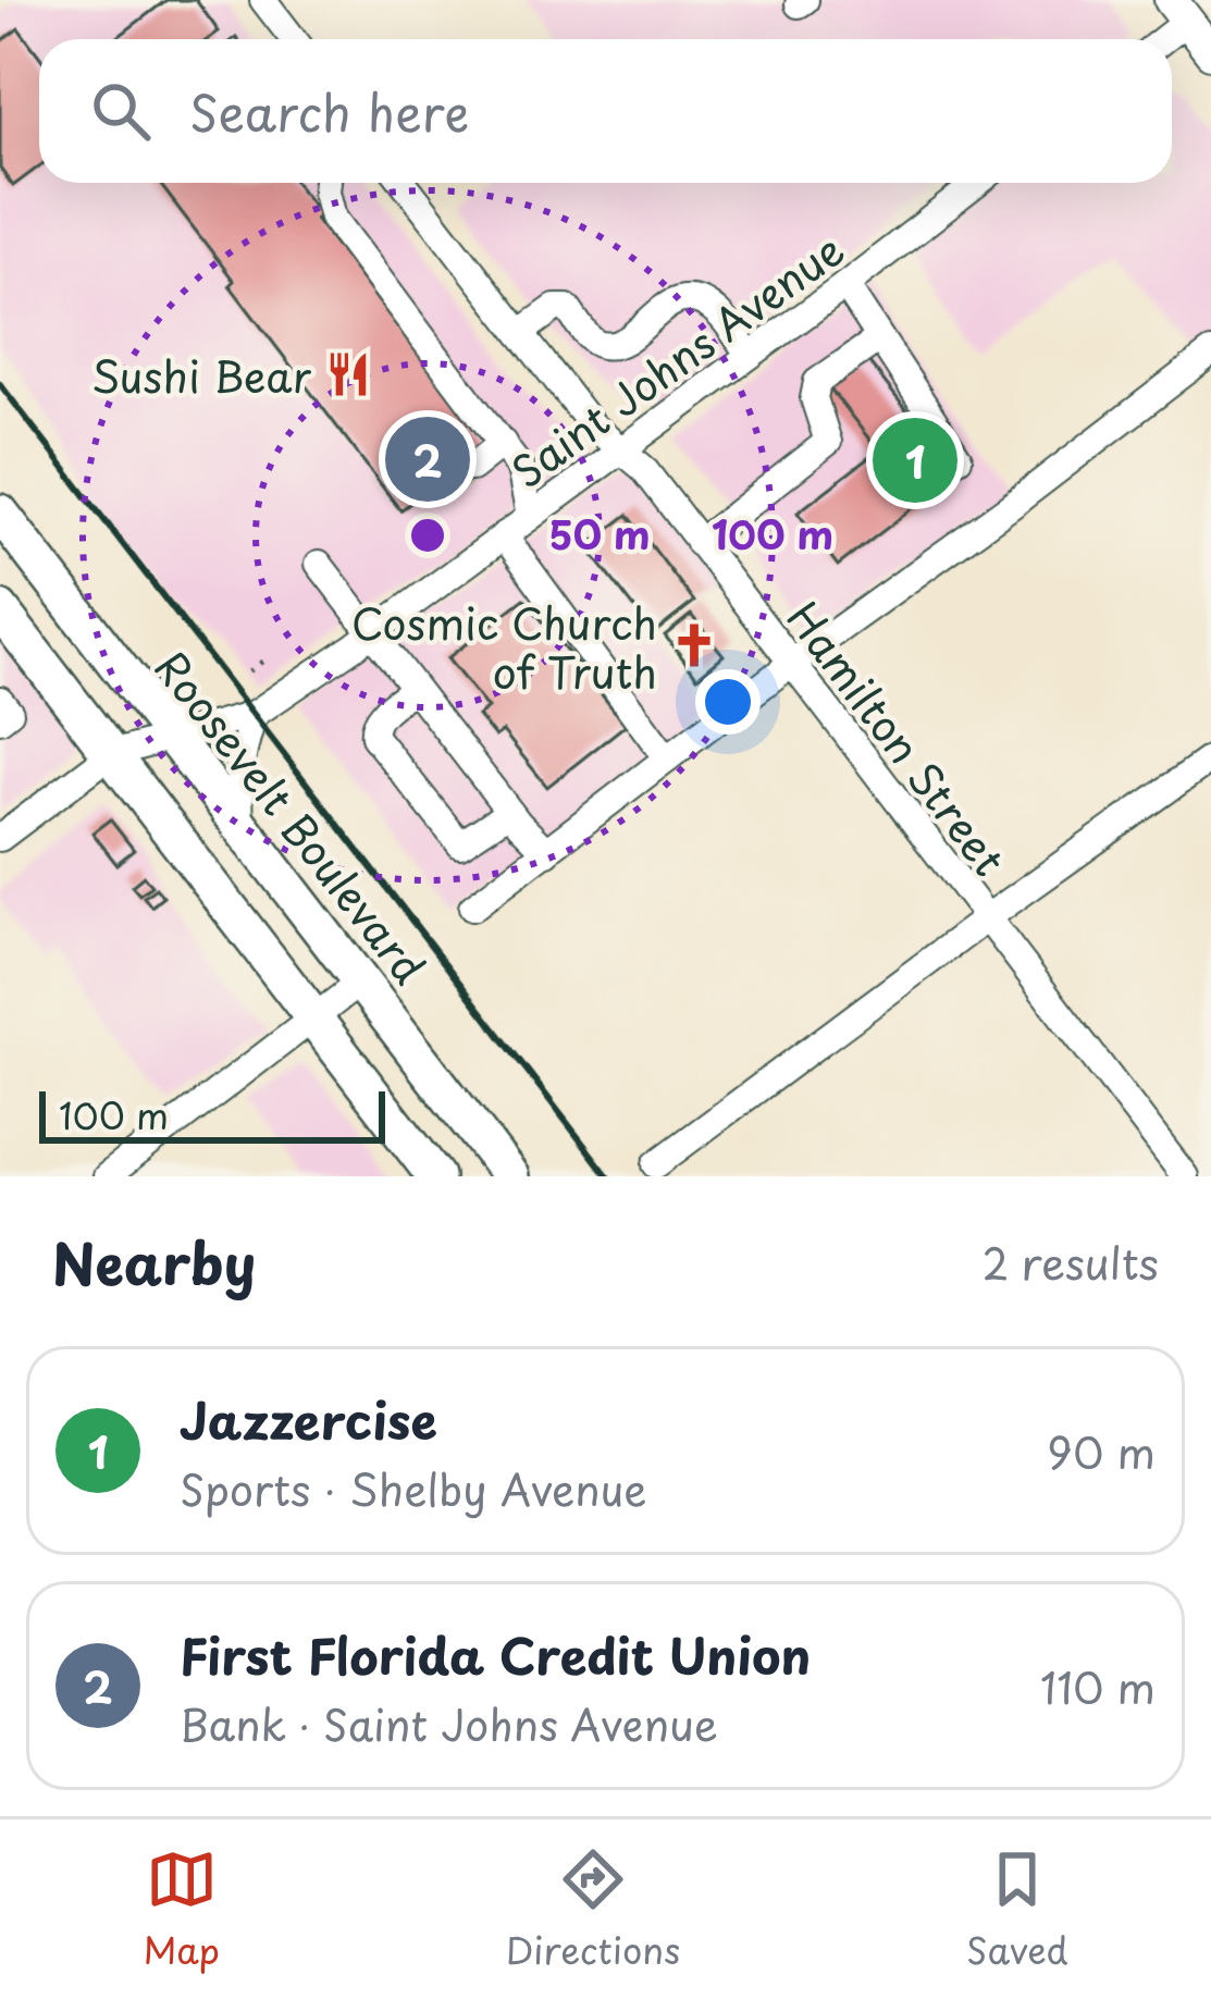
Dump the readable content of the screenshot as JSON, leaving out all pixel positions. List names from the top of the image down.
{
  "streets": {
    "highway": ["Roosevelt Boulevard"],
    "street": ["Saint Johns Avenue", "Hamilton Street"]
  },
  "crossings": [
    ["Saint Johns Avenue", "Hamilton Street"],
    ["Saint Johns Avenue", "Roosevelt Boulevard"]
  ],
  "places": {
    "restaurant": ["Sushi Bear"],
    "church": ["Cosmic Church of Truth"]
  },
  "scale_bar": "100 m",
  "page": {
    "search": "Search here",
    "pins": ["2", "1"],
    "scale": "100 m",
    "heading": ["Nearby", "2 results"],
    "list": [
      {
        "mark": "1",
        "name": "Jazzercise",
        "note": "Sports · Shelby Avenue",
        "value": "90 m"
      },
      {
        "mark": "2",
        "name": "First Florida Credit Union",
        "note": "Bank · Saint Johns Avenue",
        "value": "110 m"
      }
    ],
    "nav": ["Map", "Directions", "Saved"]
  },
  "rings": ["50 m", "100 m"]
}
